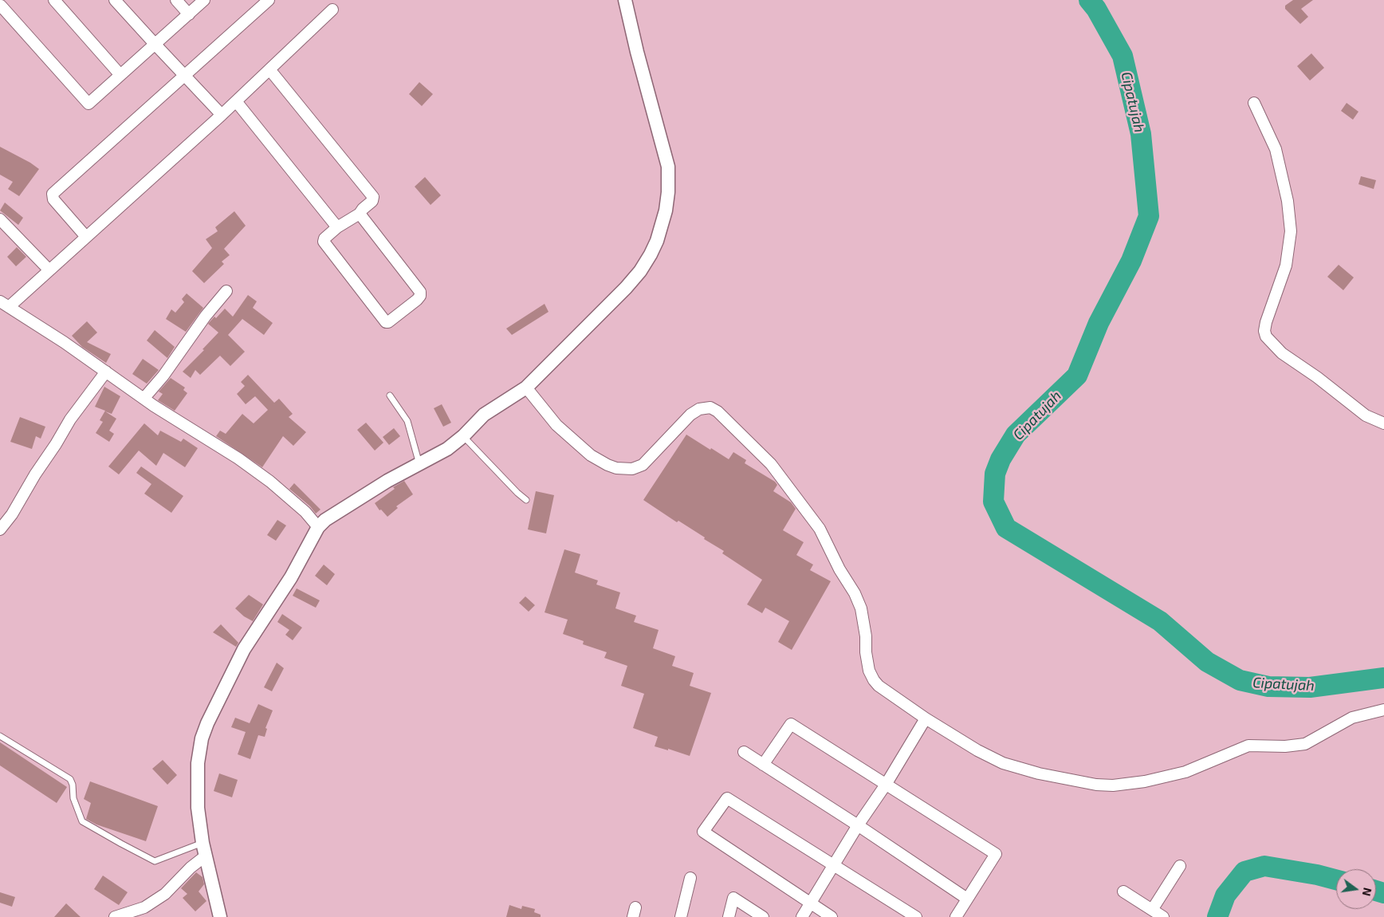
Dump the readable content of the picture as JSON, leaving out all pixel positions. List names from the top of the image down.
{
  "water": ["Cipatujah"],
  "north": "right"
}
